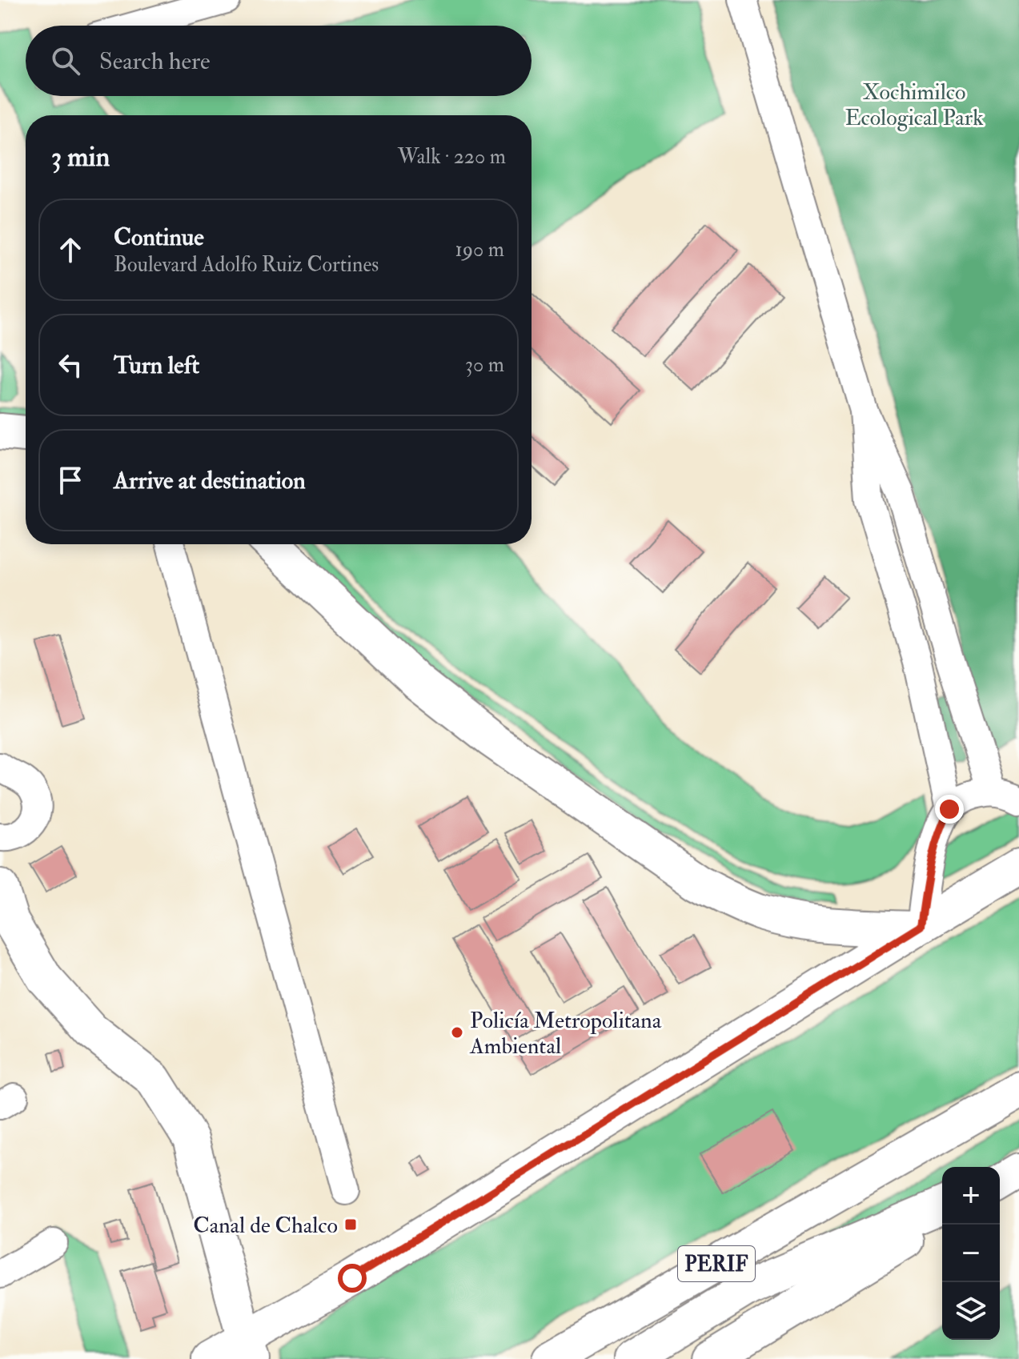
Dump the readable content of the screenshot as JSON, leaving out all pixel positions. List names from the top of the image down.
{
  "streets": {
    "main road": ["PERIF"]
  },
  "parks": ["Xochimilco Ecological Park"],
  "places": {
    "other": ["Policía Metropolitana Ambiental"],
    "transit": ["Canal de Chalco"]
  },
  "page": {
    "search": "Search here",
    "heading": ["3 min", "Walk · 220 m"],
    "list": [
      ["Continue", "Boulevard Adolfo Ruiz Cortines", "190 m"],
      ["Turn left", "30 m"],
      "Arrive at destination"
    ],
    "map_buttons": ["+", "−"]
  }
}
